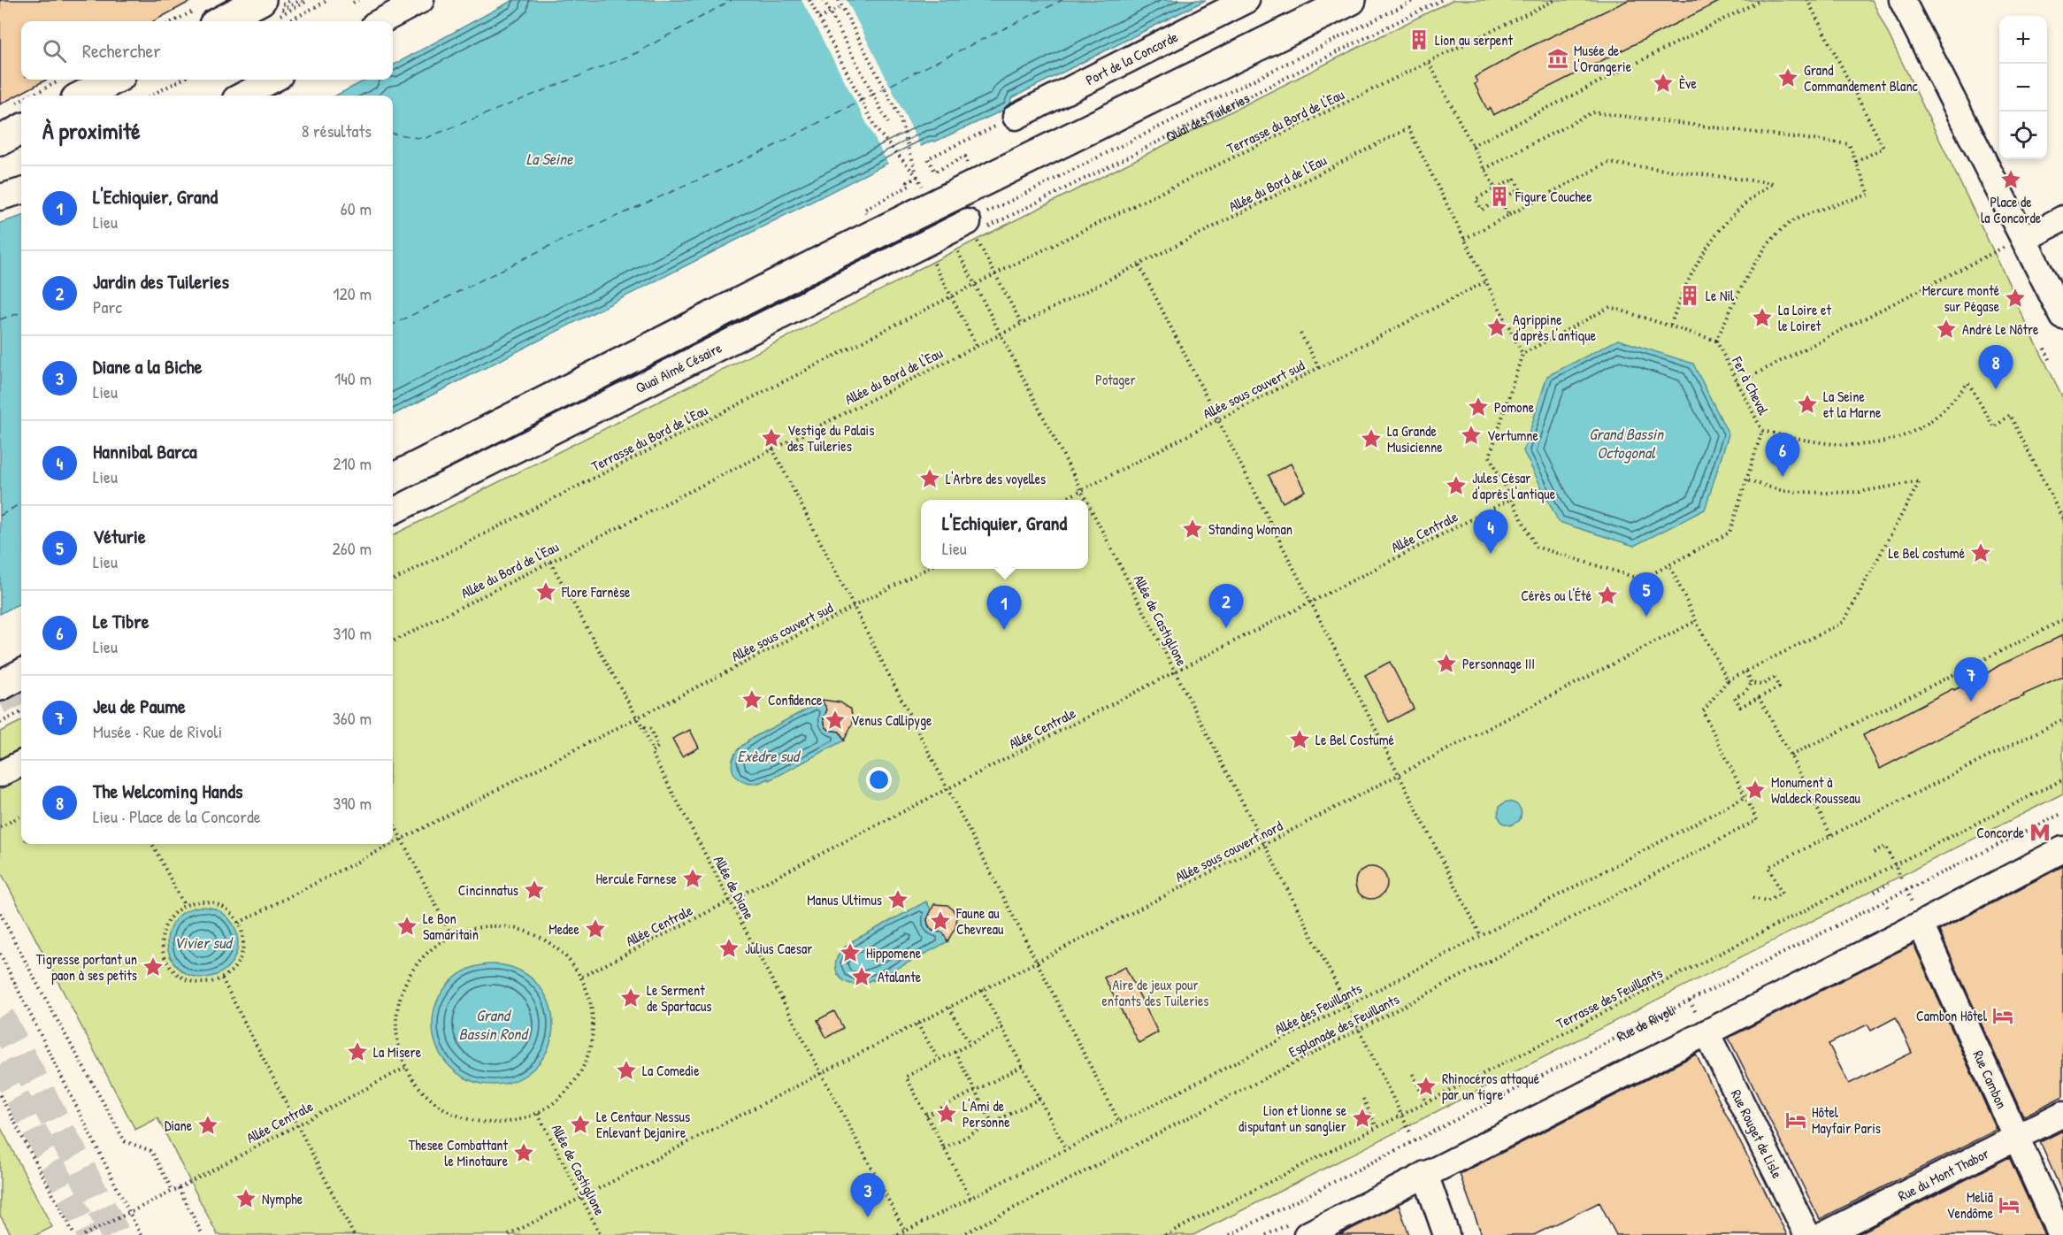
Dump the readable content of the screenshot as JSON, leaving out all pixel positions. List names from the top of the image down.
{
  "streets": {
    "street": [
      "Port de la Concorde",
      "Quai Aimé Césaire",
      "Rue Cambon",
      "Rue Rouget de Lisle",
      "Rue du Mont Thabor"
    ],
    "path": [
      "Quai des Tuileries",
      "Terrasse du Bord de l'Eau",
      "Allée du Bord de l'Eau",
      "Fer à Cheval",
      "Allée sous couvert sud",
      "Allée Centrale",
      "Allée de Castiglione",
      "Allée sous couvert nord",
      "Allée de Diane",
      "Terrasse des Feuillants",
      "Allée des Feuillants",
      "Rue de Rivoli",
      "Esplanade des Feuillants"
    ]
  },
  "crossings": [
    ["Quai des Tuileries", "Quai Aimé Césaire"],
    ["Terrasse du Bord de l'Eau", "Allée de Castiglione"],
    ["Allée du Bord de l'Eau", "Allée de Castiglione"],
    ["Allée du Bord de l'Eau", "Allée de Diane"],
    ["Allée sous couvert sud", "Allée de Castiglione"],
    ["Allée sous couvert sud", "Allée de Diane"],
    ["Allée Centrale", "Allée de Castiglione"],
    ["Allée Centrale", "Allée de Diane"],
    ["Allée de Castiglione", "Allée sous couvert nord"],
    ["Allée de Castiglione", "Terrasse des Feuillants"],
    ["Allée de Castiglione", "Allée des Feuillants"],
    ["Allée de Castiglione", "Esplanade des Feuillants"],
    ["Allée sous couvert nord", "Allée de Diane"],
    ["Allée de Diane", "Allée des Feuillants"],
    ["Allée des Feuillants", "Esplanade des Feuillants"],
    ["Rue Cambon", "Rue du Mont Thabor"]
  ],
  "water": [
    "La Seine",
    "Grand Bassin Octogonal",
    "Exèdre sud",
    "Vivier sud",
    "Grand Bassin Rond"
  ],
  "parks": ["Potager", "Aire de jeux pour enfants des Tuileries"],
  "places": {
    "building": ["Lion au serpent", "Figure Couchee", "Le Nil"],
    "museum": ["Musée de l'Orangerie"],
    "place": [
      "Grand Commandement Blanc",
      "Ève",
      "Place de la Concorde",
      "Mercure monté sur Pégase",
      "La Loire et le Loiret",
      "Agrippine d'après l'antique",
      "André Le Nôtre",
      "La Seine et la Marne",
      "Pomone",
      "Vertumne",
      "Vestige du Palais des Tuileries",
      "La Grande Musicienne",
      "L'Arbre des voyelles",
      "Jules César d'après l'antique",
      "Standing Woman",
      "Le Bel costumé",
      "Flore Farnèse",
      "Cérès ou l'Été",
      "Personnage III",
      "Confidence",
      "Venus Callipyge",
      "Le Bel Costumé",
      "Monument à Waldeck Rousseau",
      "Hercule Farnese",
      "Cincinnatus",
      "Manus Ultimus",
      "Faune au Chevreau",
      "Le Bon Samaritain",
      "Medee",
      "Julius Caesar",
      "Hippomene",
      "Tigresse portant un paon à ses petits",
      "Atalante",
      "Le Serment de Spartacus",
      "La Misere",
      "La Comedie",
      "Rhinocéros attaqué par un tigre",
      "L'Ami de Personne",
      "Lion et lionne se disputant un sanglier",
      "Le Centaur Nessus Enlevant Dejanire",
      "Diane",
      "Thesee Combattant le Minotaure",
      "Nymphe"
    ],
    "metro station": ["Concorde"],
    "hotel": ["Cambon Hôtel", "Hôtel Mayfair Paris", "Meliã Vendôme"]
  },
  "page": {
    "map_buttons": ["+", "−"],
    "search": "Rechercher",
    "heading": ["À proximité", "8 résultats"],
    "list": [
      {
        "mark": "1",
        "name": "L'Echiquier, Grand",
        "note": "Lieu",
        "value": "60 m"
      },
      {
        "mark": "2",
        "name": "Jardin des Tuileries",
        "note": "Parc",
        "value": "120 m"
      },
      {
        "mark": "3",
        "name": "Diane a la Biche",
        "note": "Lieu",
        "value": "140 m"
      },
      {
        "mark": "4",
        "name": "Hannibal Barca",
        "note": "Lieu",
        "value": "210 m"
      },
      {
        "mark": "5",
        "name": "Véturie",
        "note": "Lieu",
        "value": "260 m"
      },
      {
        "mark": "6",
        "name": "Le Tibre",
        "note": "Lieu",
        "value": "310 m"
      },
      {
        "mark": "7",
        "name": "Jeu de Paume",
        "note": "Musée · Rue de Rivoli",
        "value": "360 m"
      },
      {
        "mark": "8",
        "name": "The Welcoming Hands",
        "note": "Lieu · Place de la Concorde",
        "value": "390 m"
      }
    ],
    "pins": [
      "8",
      "6",
      "4",
      "5",
      "2",
      "1",
      "7",
      "3"
    ],
    "popup": ["L'Echiquier, Grand", "Lieu"]
  }
}
